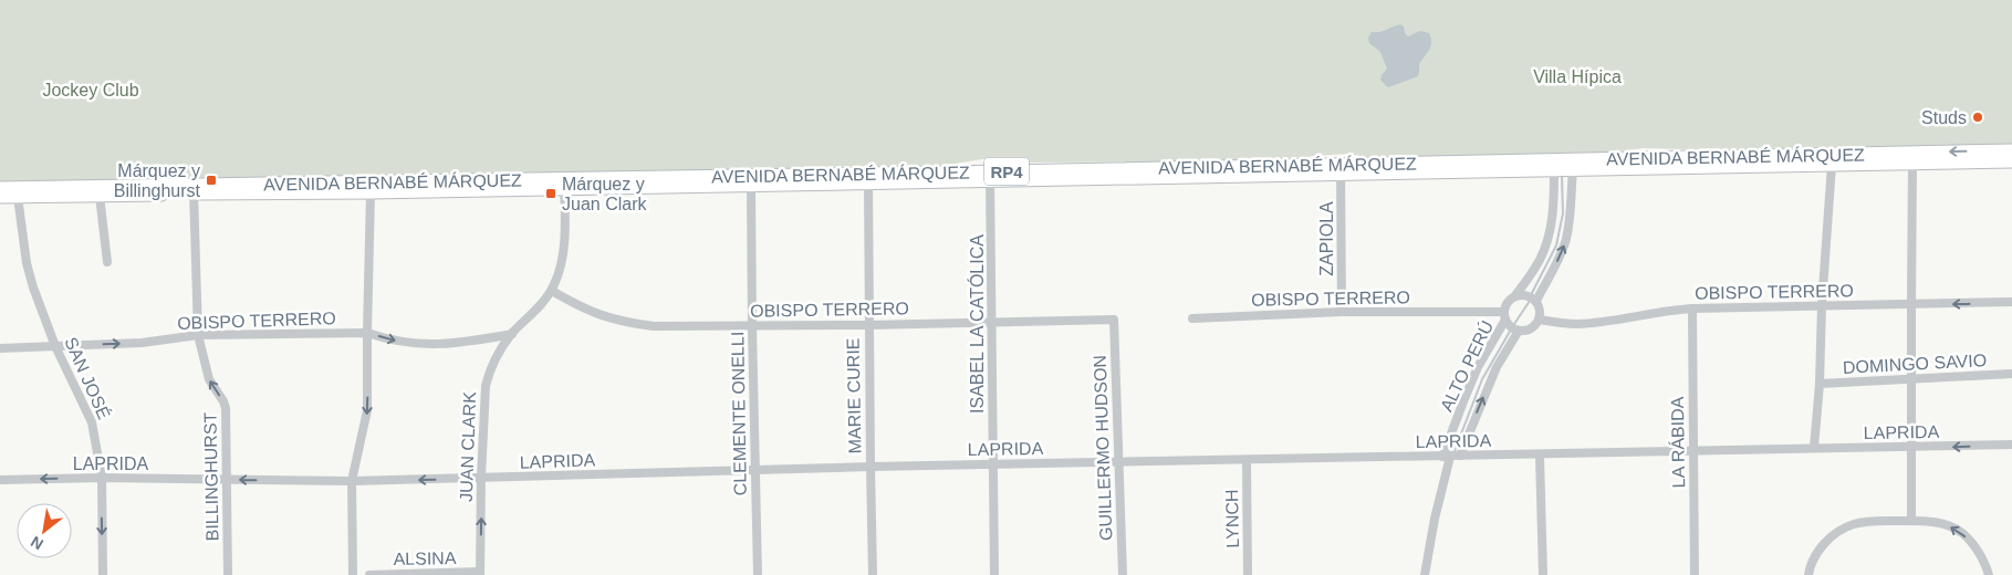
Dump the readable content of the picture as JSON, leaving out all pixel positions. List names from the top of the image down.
{
  "streets": {
    "main road": ["AVENIDA BERNABÉ MÁRQUEZ", "RP4"],
    "street": [
      "ZAPIOLA",
      "OBISPO TERRERO",
      "ISABEL LA CATÓLICA",
      "DOMINGO SAVIO",
      "ALTO PERÚ",
      "SAN JOSÉ",
      "MARIE CURIE",
      "CLEMENTE ONELLI",
      "LAPRIDA",
      "LA RÁBIDA",
      "JUAN CLARK",
      "GUILLERMO HUDSON",
      "BILLINGHURST",
      "LYNCH",
      "ALSINA"
    ]
  },
  "crossings": [
    ["AVENIDA BERNABÉ MÁRQUEZ", "ZAPIOLA"],
    ["AVENIDA BERNABÉ MÁRQUEZ", "ISABEL LA CATÓLICA"],
    ["AVENIDA BERNABÉ MÁRQUEZ", "SAN JOSÉ"],
    ["AVENIDA BERNABÉ MÁRQUEZ", "MARIE CURIE"],
    ["AVENIDA BERNABÉ MÁRQUEZ", "CLEMENTE ONELLI"],
    ["AVENIDA BERNABÉ MÁRQUEZ", "JUAN CLARK"],
    ["AVENIDA BERNABÉ MÁRQUEZ", "BILLINGHURST"],
    ["ZAPIOLA", "OBISPO TERRERO"],
    ["OBISPO TERRERO", "ISABEL LA CATÓLICA"],
    ["OBISPO TERRERO", "ALTO PERÚ"],
    ["OBISPO TERRERO", "SAN JOSÉ"],
    ["OBISPO TERRERO", "MARIE CURIE"],
    ["OBISPO TERRERO", "CLEMENTE ONELLI"],
    ["OBISPO TERRERO", "LA RÁBIDA"],
    ["OBISPO TERRERO", "JUAN CLARK"],
    ["OBISPO TERRERO", "GUILLERMO HUDSON"],
    ["OBISPO TERRERO", "BILLINGHURST"],
    ["ISABEL LA CATÓLICA", "LAPRIDA"],
    ["ALTO PERÚ", "LAPRIDA"],
    ["SAN JOSÉ", "LAPRIDA"],
    ["MARIE CURIE", "LAPRIDA"],
    ["CLEMENTE ONELLI", "LAPRIDA"],
    ["LAPRIDA", "LA RÁBIDA"],
    ["LAPRIDA", "JUAN CLARK"],
    ["LAPRIDA", "GUILLERMO HUDSON"],
    ["LAPRIDA", "BILLINGHURST"],
    ["LAPRIDA", "LYNCH"],
    ["JUAN CLARK", "ALSINA"]
  ],
  "one_way": ["BILLINGHURST"],
  "parks": ["Villa Hípica", "Jockey Club"],
  "places": {
    "other": ["Studs"],
    "transit": ["Márquez y Billinghurst", "Márquez y Juan Clark"]
  },
  "north": "bottom left"
}
